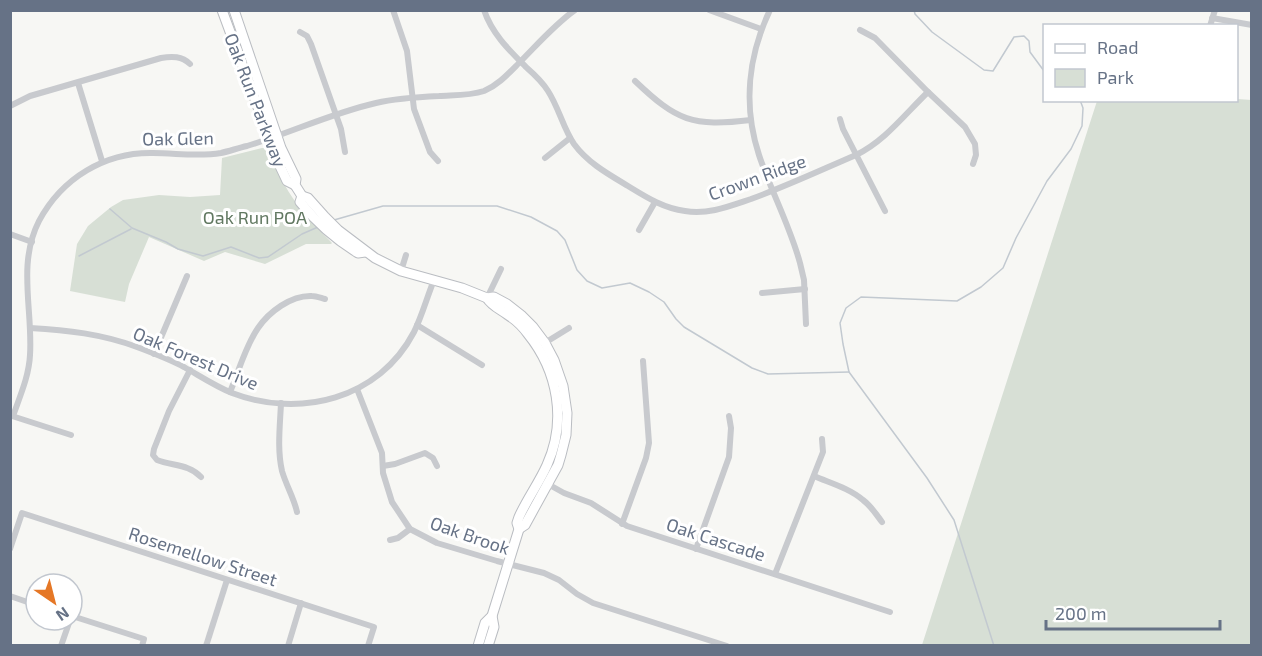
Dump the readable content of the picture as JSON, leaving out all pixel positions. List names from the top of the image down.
{
  "streets": {
    "street": [
      "Oak Run Parkway",
      "Oak Glen",
      "Crown Ridge",
      "Oak Forest Drive",
      "Oak Brook",
      "Oak Cascade",
      "Rosemellow Street"
    ]
  },
  "crossings": [
    ["Oak Run Parkway", "Oak Glen"],
    ["Oak Run Parkway", "Oak Forest Drive"],
    ["Oak Run Parkway", "Oak Brook"],
    ["Oak Run Parkway", "Oak Cascade"],
    ["Oak Glen", "Crown Ridge"],
    ["Oak Glen", "Oak Forest Drive"],
    ["Oak Forest Drive", "Oak Brook"]
  ],
  "parks": ["Oak Run POA"],
  "legend": ["Road", "Park"],
  "scale_bar": "200 m",
  "north": "bottom right"
}
